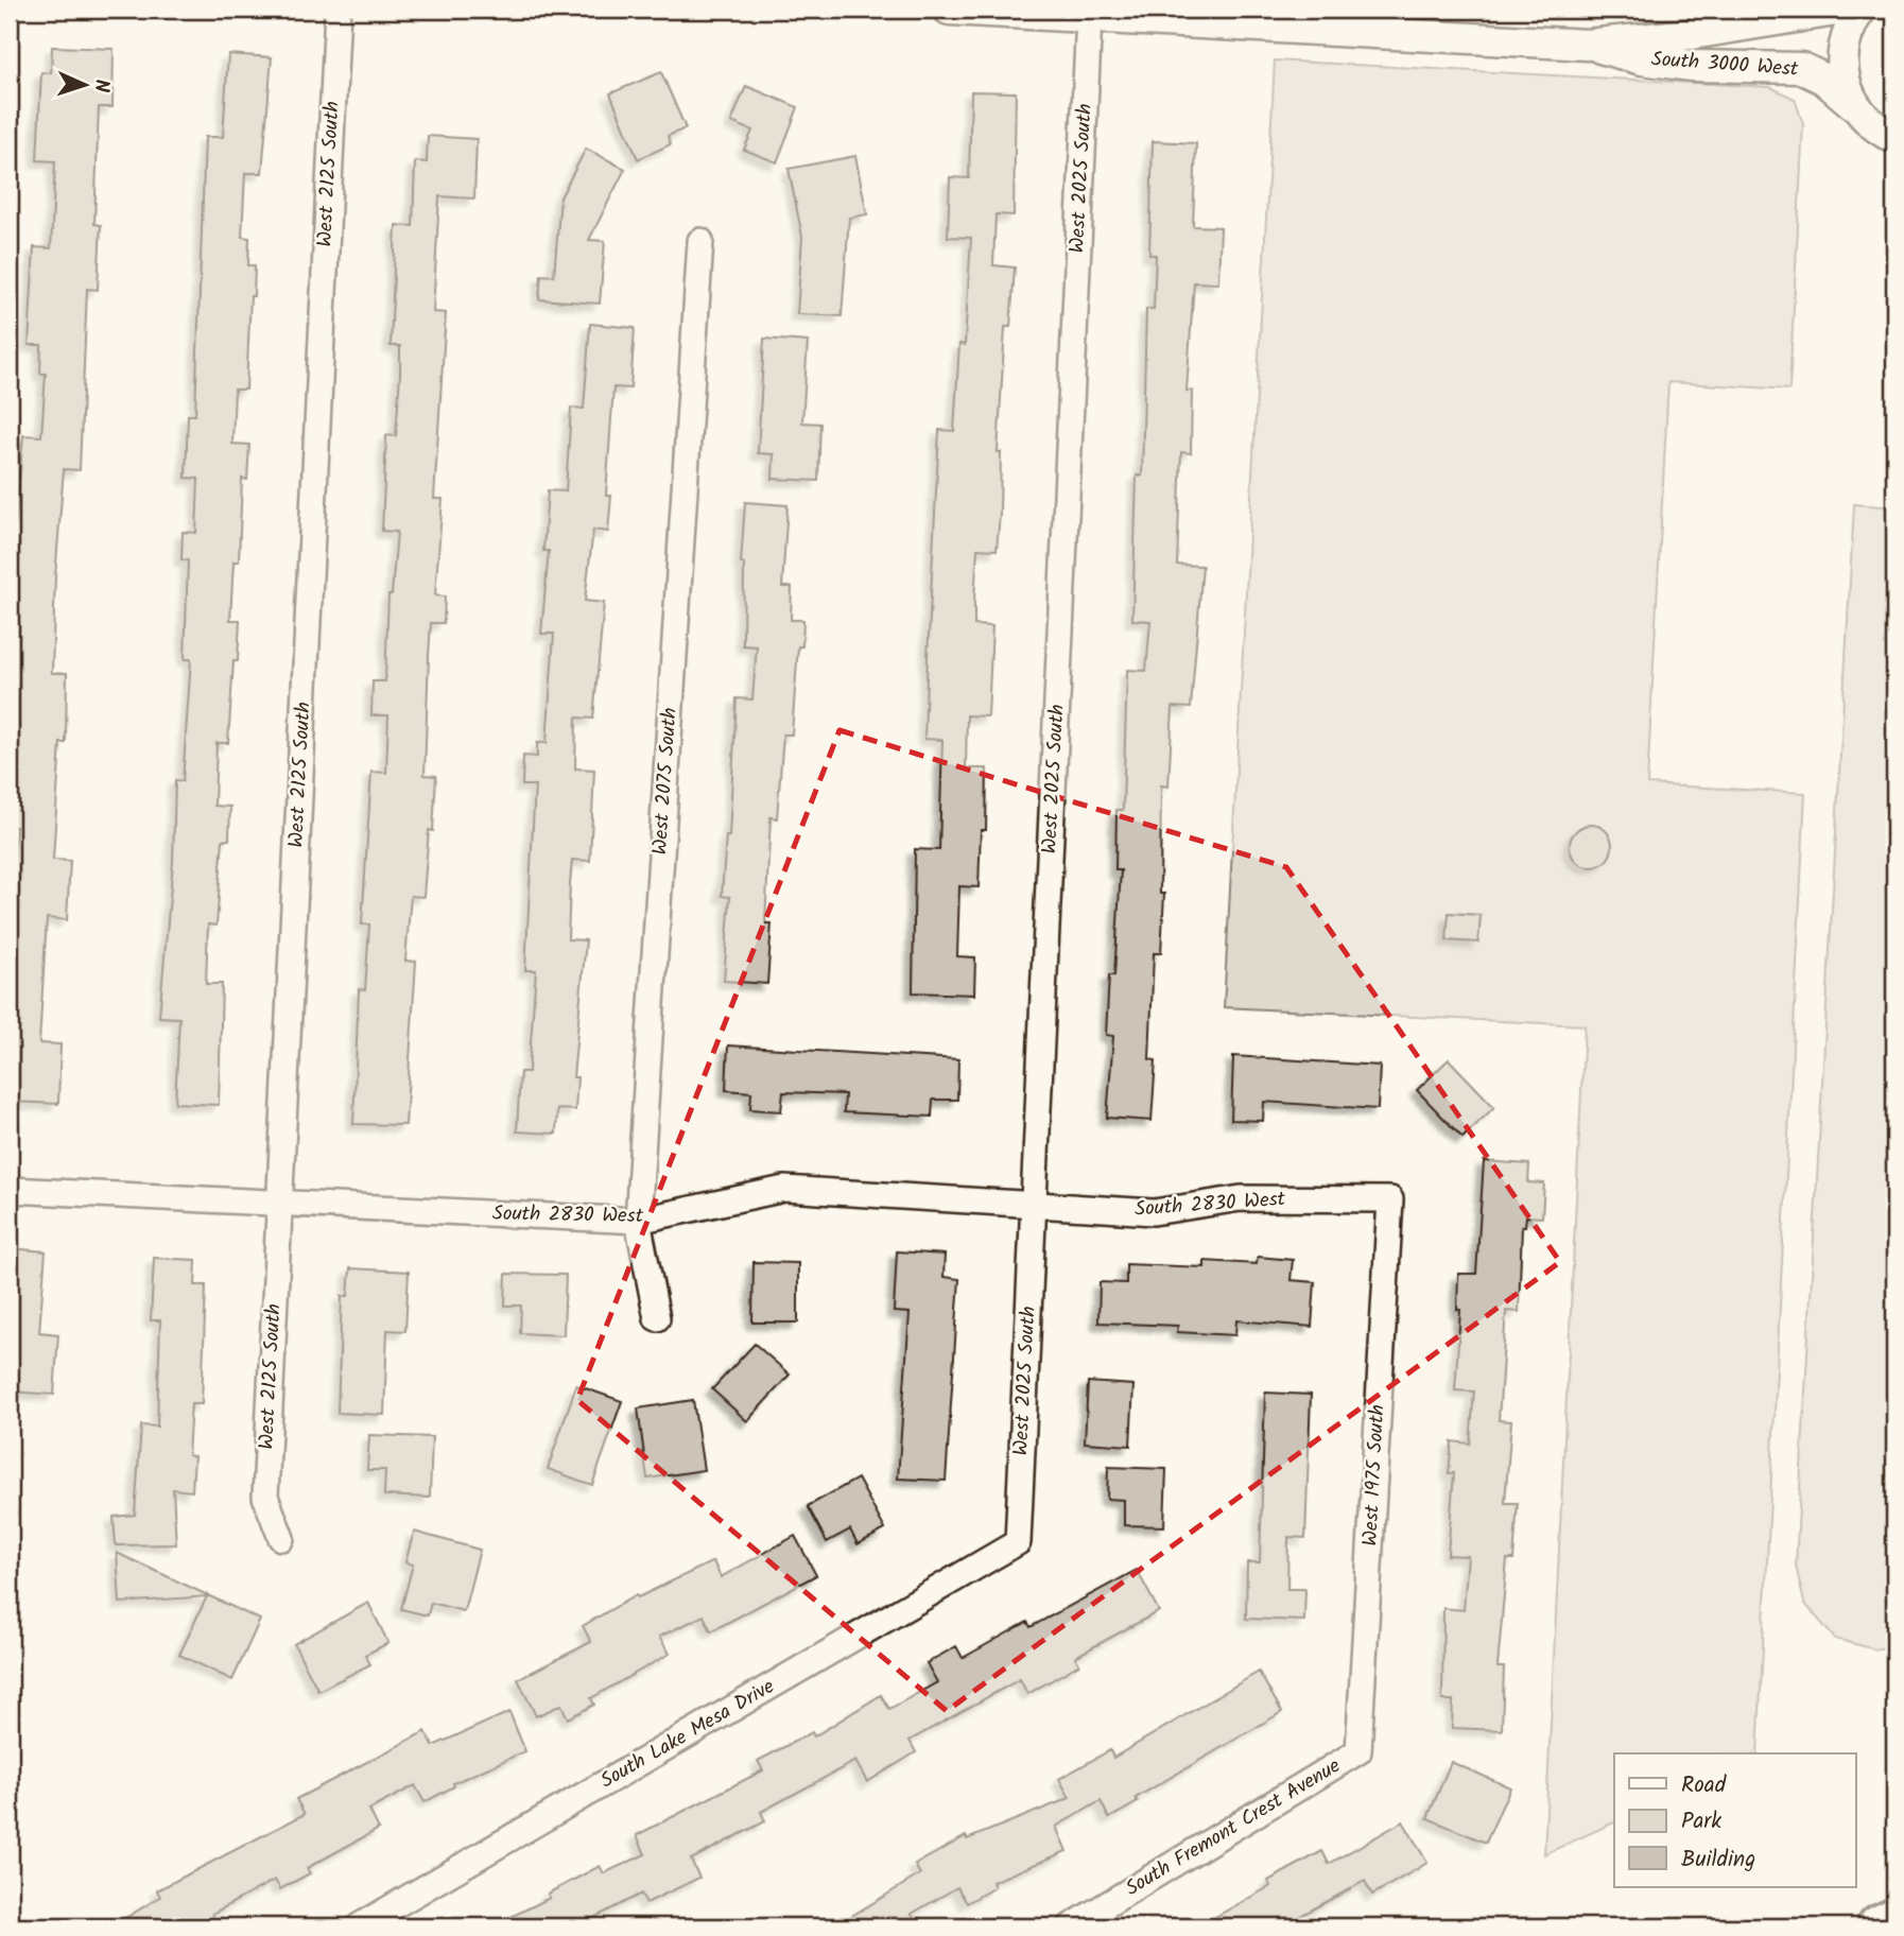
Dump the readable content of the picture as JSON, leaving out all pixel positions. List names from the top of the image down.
{
  "streets": {
    "street": [
      "South 3000 West",
      "West 2125 South",
      "West 2025 South",
      "West 2075 South",
      "South 2830 West",
      "West 1975 South",
      "South Lake Mesa Drive",
      "South Fremont Crest Avenue"
    ]
  },
  "crossings": [
    ["South 3000 West", "West 2025 South"],
    ["West 2125 South", "South 2830 West"],
    ["West 2025 South", "South 2830 West"],
    ["West 2025 South", "South Lake Mesa Drive"],
    ["West 2075 South", "South 2830 West"],
    ["South 2830 West", "West 1975 South"],
    ["West 1975 South", "South Fremont Crest Avenue"]
  ],
  "legend": ["Road", "Park", "Building"],
  "north": "right"
}
